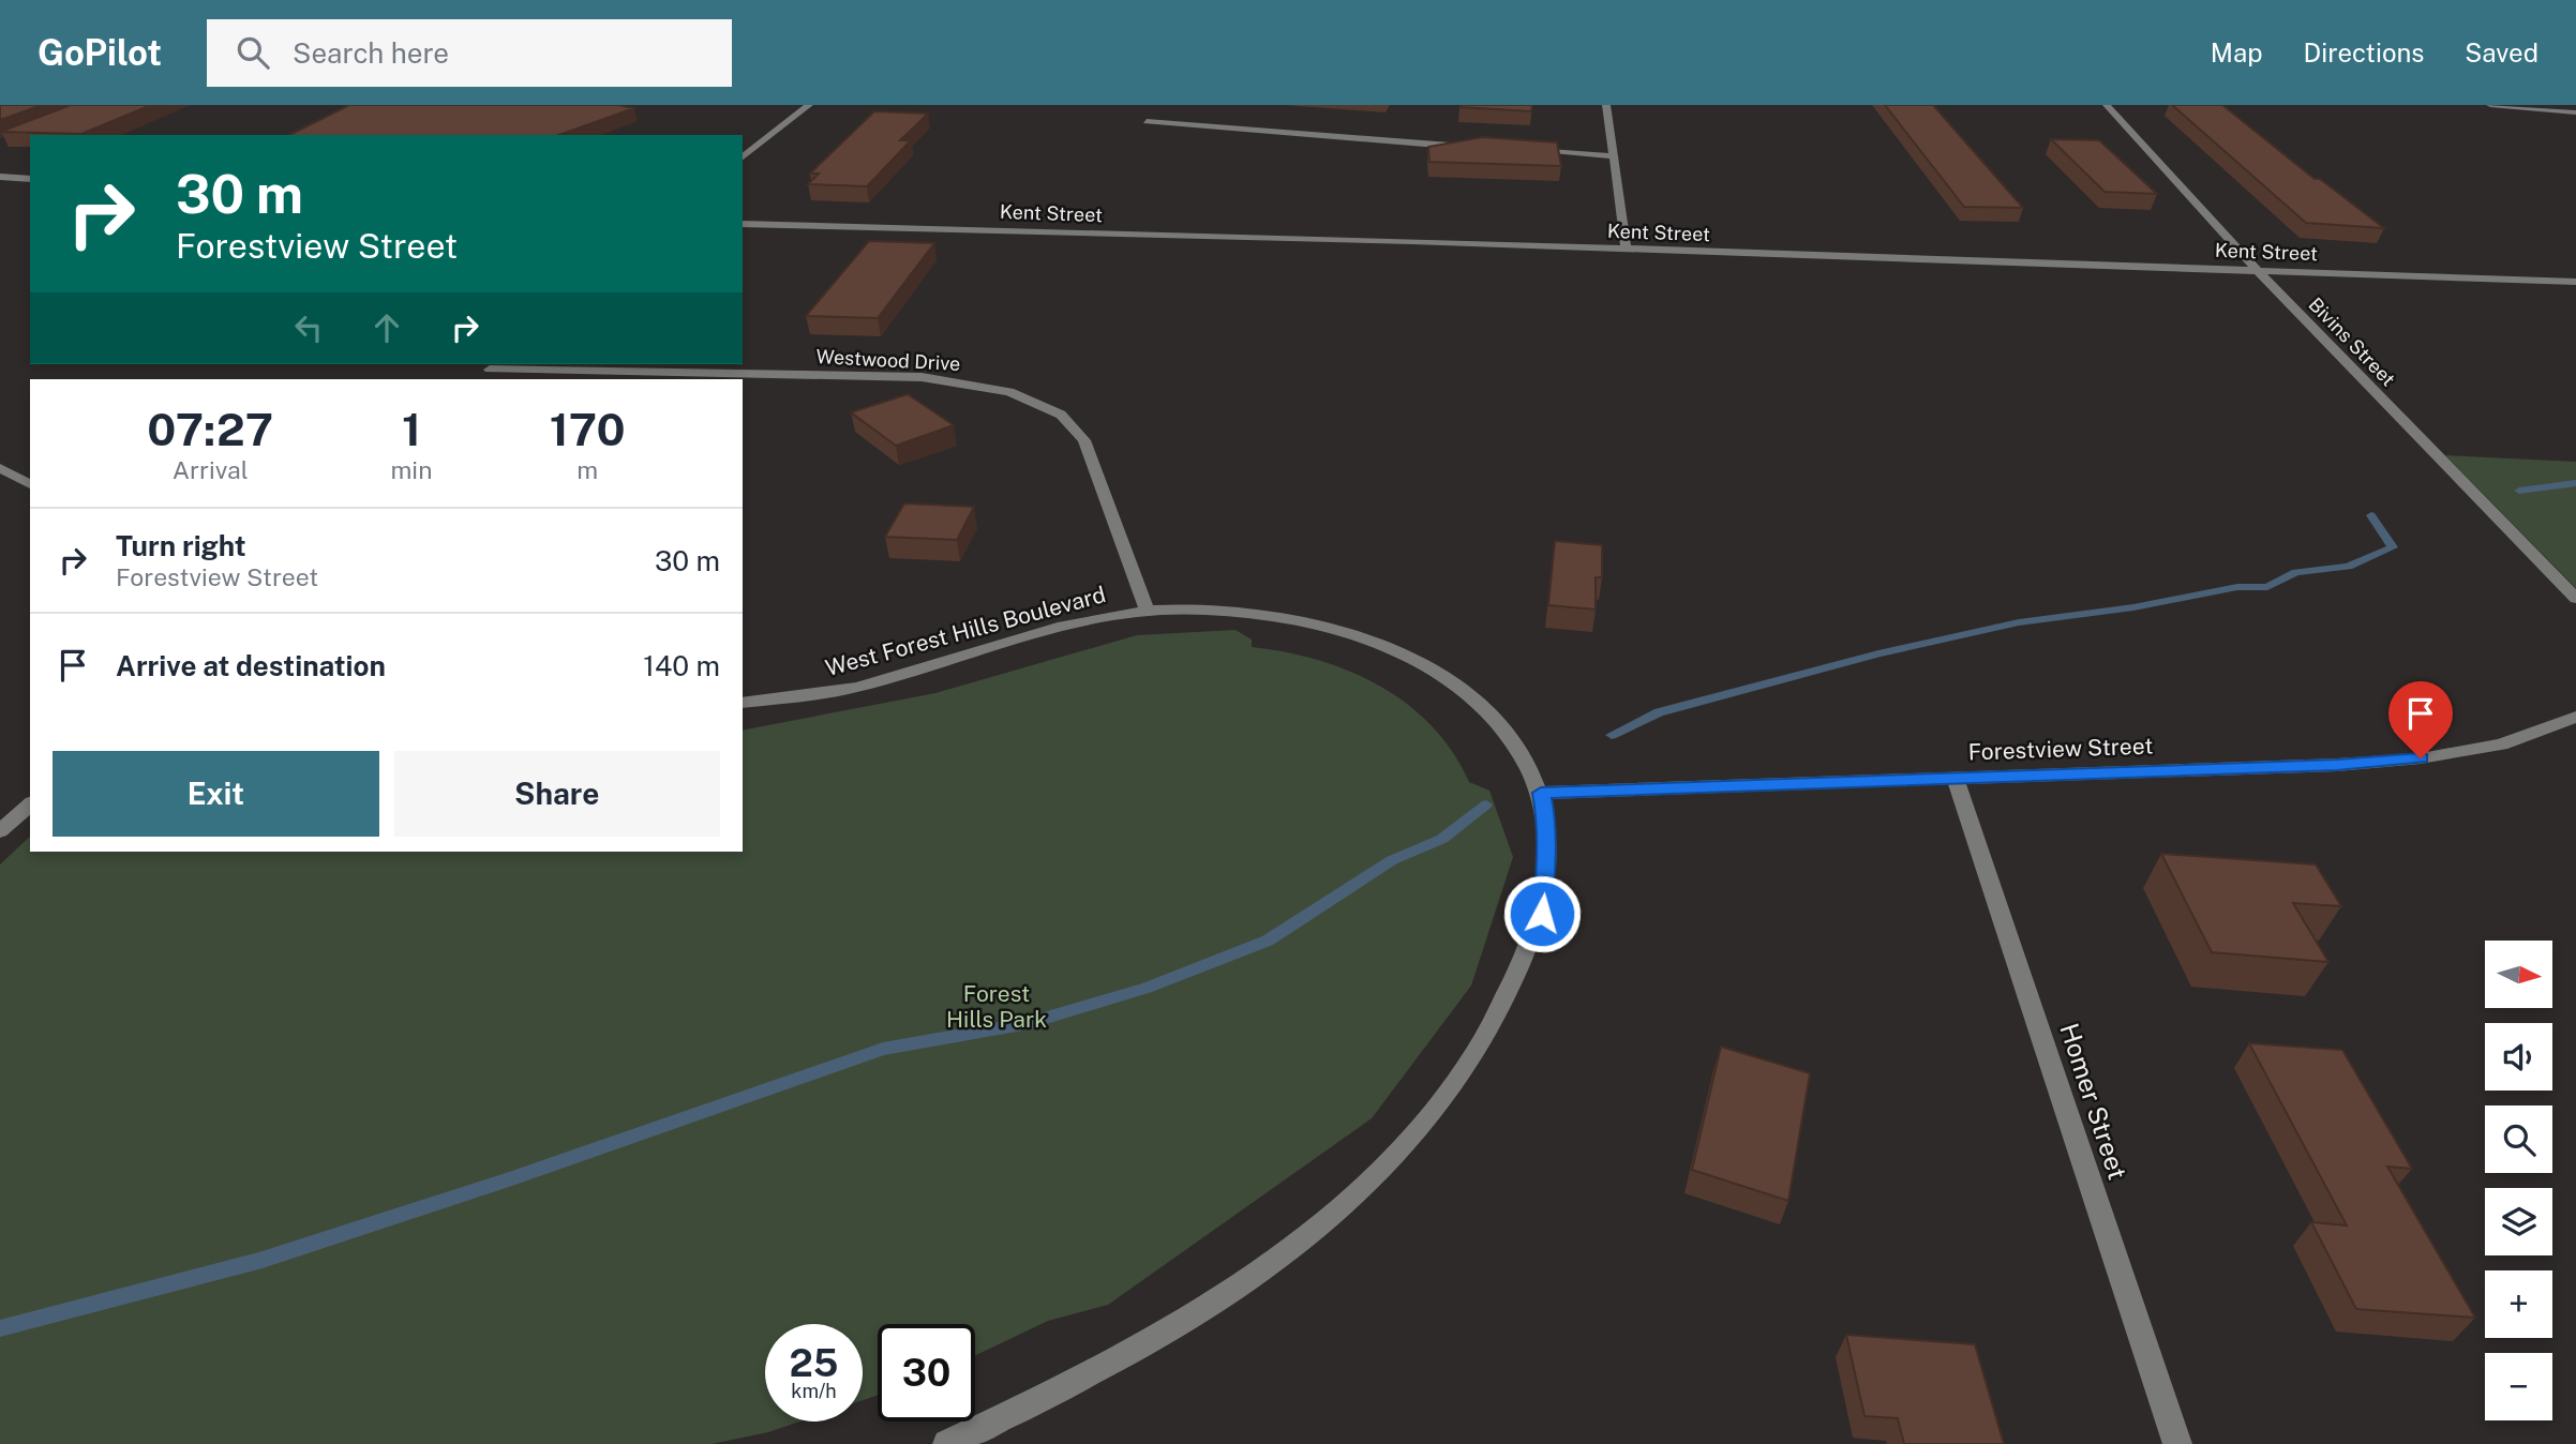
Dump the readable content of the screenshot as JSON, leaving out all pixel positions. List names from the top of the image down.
{
  "streets": {
    "street": [
      "Kent Street",
      "Bivins Street",
      "Westwood Drive",
      "West Forest Hills Boulevard",
      "Forestview Street",
      "Homer Street"
    ]
  },
  "crossings": [
    ["Kent Street", "Bivins Street"],
    ["Westwood Drive", "West Forest Hills Boulevard"],
    ["West Forest Hills Boulevard", "Forestview Street"],
    ["Forestview Street", "Homer Street"]
  ],
  "parks": ["Forest Hills Park"],
  "north": "right",
  "page": {
    "header": "GoPilot",
    "search": "Search here",
    "nav": ["Map", "Directions", "Saved"],
    "turn": ["30 m", "Forestview Street"],
    "eta": [
      "07:27",
      "Arrival",
      "1",
      "min",
      "170",
      "m"
    ],
    "list": [
      {
        "name": "Turn right",
        "note": "Forestview Street",
        "value": "30 m"
      },
      {
        "name": "Arrive at destination",
        "value": "140 m"
      }
    ],
    "buttons": ["Exit", "Share"],
    "map_buttons": ["+", "−"],
    "speed": "25 km/h",
    "limit": "30"
  }
}
